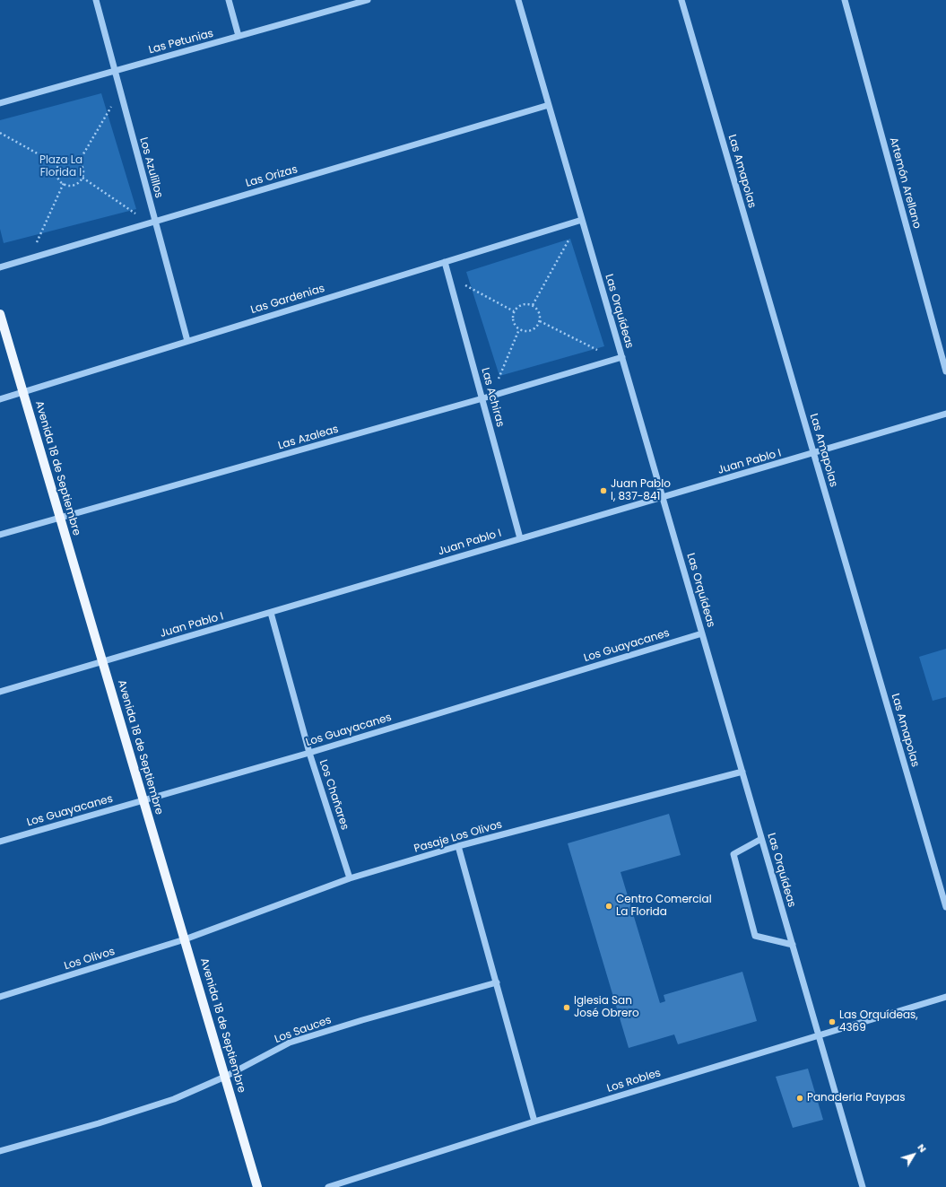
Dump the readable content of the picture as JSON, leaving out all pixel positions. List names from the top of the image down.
{
  "streets": {
    "main road": ["Avenida 18 de Septiembre"],
    "street": [
      "Las Petunias",
      "Los Azulillos",
      "Las Amapolas",
      "Las Orizas",
      "Artemón Arellano",
      "Las Gardenias",
      "Las Orquídeas",
      "Las Achiras",
      "Las Azaleas",
      "Juan Pablo I",
      "Los Guayacanes",
      "Los Chañares",
      "Pasaje Los Olivos",
      "Los Olivos",
      "Los Sauces",
      "Los Robles"
    ]
  },
  "crossings": [
    ["Las Petunias", "Los Azulillos"],
    ["Los Azulillos", "Las Orizas"],
    ["Los Azulillos", "Las Gardenias"],
    ["Las Amapolas", "Juan Pablo I"],
    ["Las Orizas", "Las Orquídeas"],
    ["Las Gardenias", "Las Orquídeas"],
    ["Las Gardenias", "Las Achiras"],
    ["Las Gardenias", "Avenida 18 de Septiembre"],
    ["Las Orquídeas", "Las Azaleas"],
    ["Las Orquídeas", "Juan Pablo I"],
    ["Las Orquídeas", "Los Guayacanes"],
    ["Las Orquídeas", "Pasaje Los Olivos"],
    ["Las Orquídeas", "Los Robles"],
    ["Las Achiras", "Las Azaleas"],
    ["Las Achiras", "Juan Pablo I"],
    ["Las Azaleas", "Avenida 18 de Septiembre"],
    ["Juan Pablo I", "Avenida 18 de Septiembre"],
    ["Juan Pablo I", "Los Chañares"],
    ["Avenida 18 de Septiembre", "Los Guayacanes"],
    ["Avenida 18 de Septiembre", "Pasaje Los Olivos"],
    ["Avenida 18 de Septiembre", "Los Olivos"],
    ["Avenida 18 de Septiembre", "Los Sauces"],
    ["Los Guayacanes", "Los Chañares"],
    ["Los Chañares", "Pasaje Los Olivos"],
    ["Pasaje Los Olivos", "Los Olivos"]
  ],
  "parks": ["Plaza La Florida I"],
  "places": [
    "Juan Pablo I, 837-841",
    "Centro Comercial La Florida",
    "Iglesia San José Obrero",
    "Las Orquídeas, 4369",
    "Panaderia Paypas"
  ],
  "north": "top right"
}
